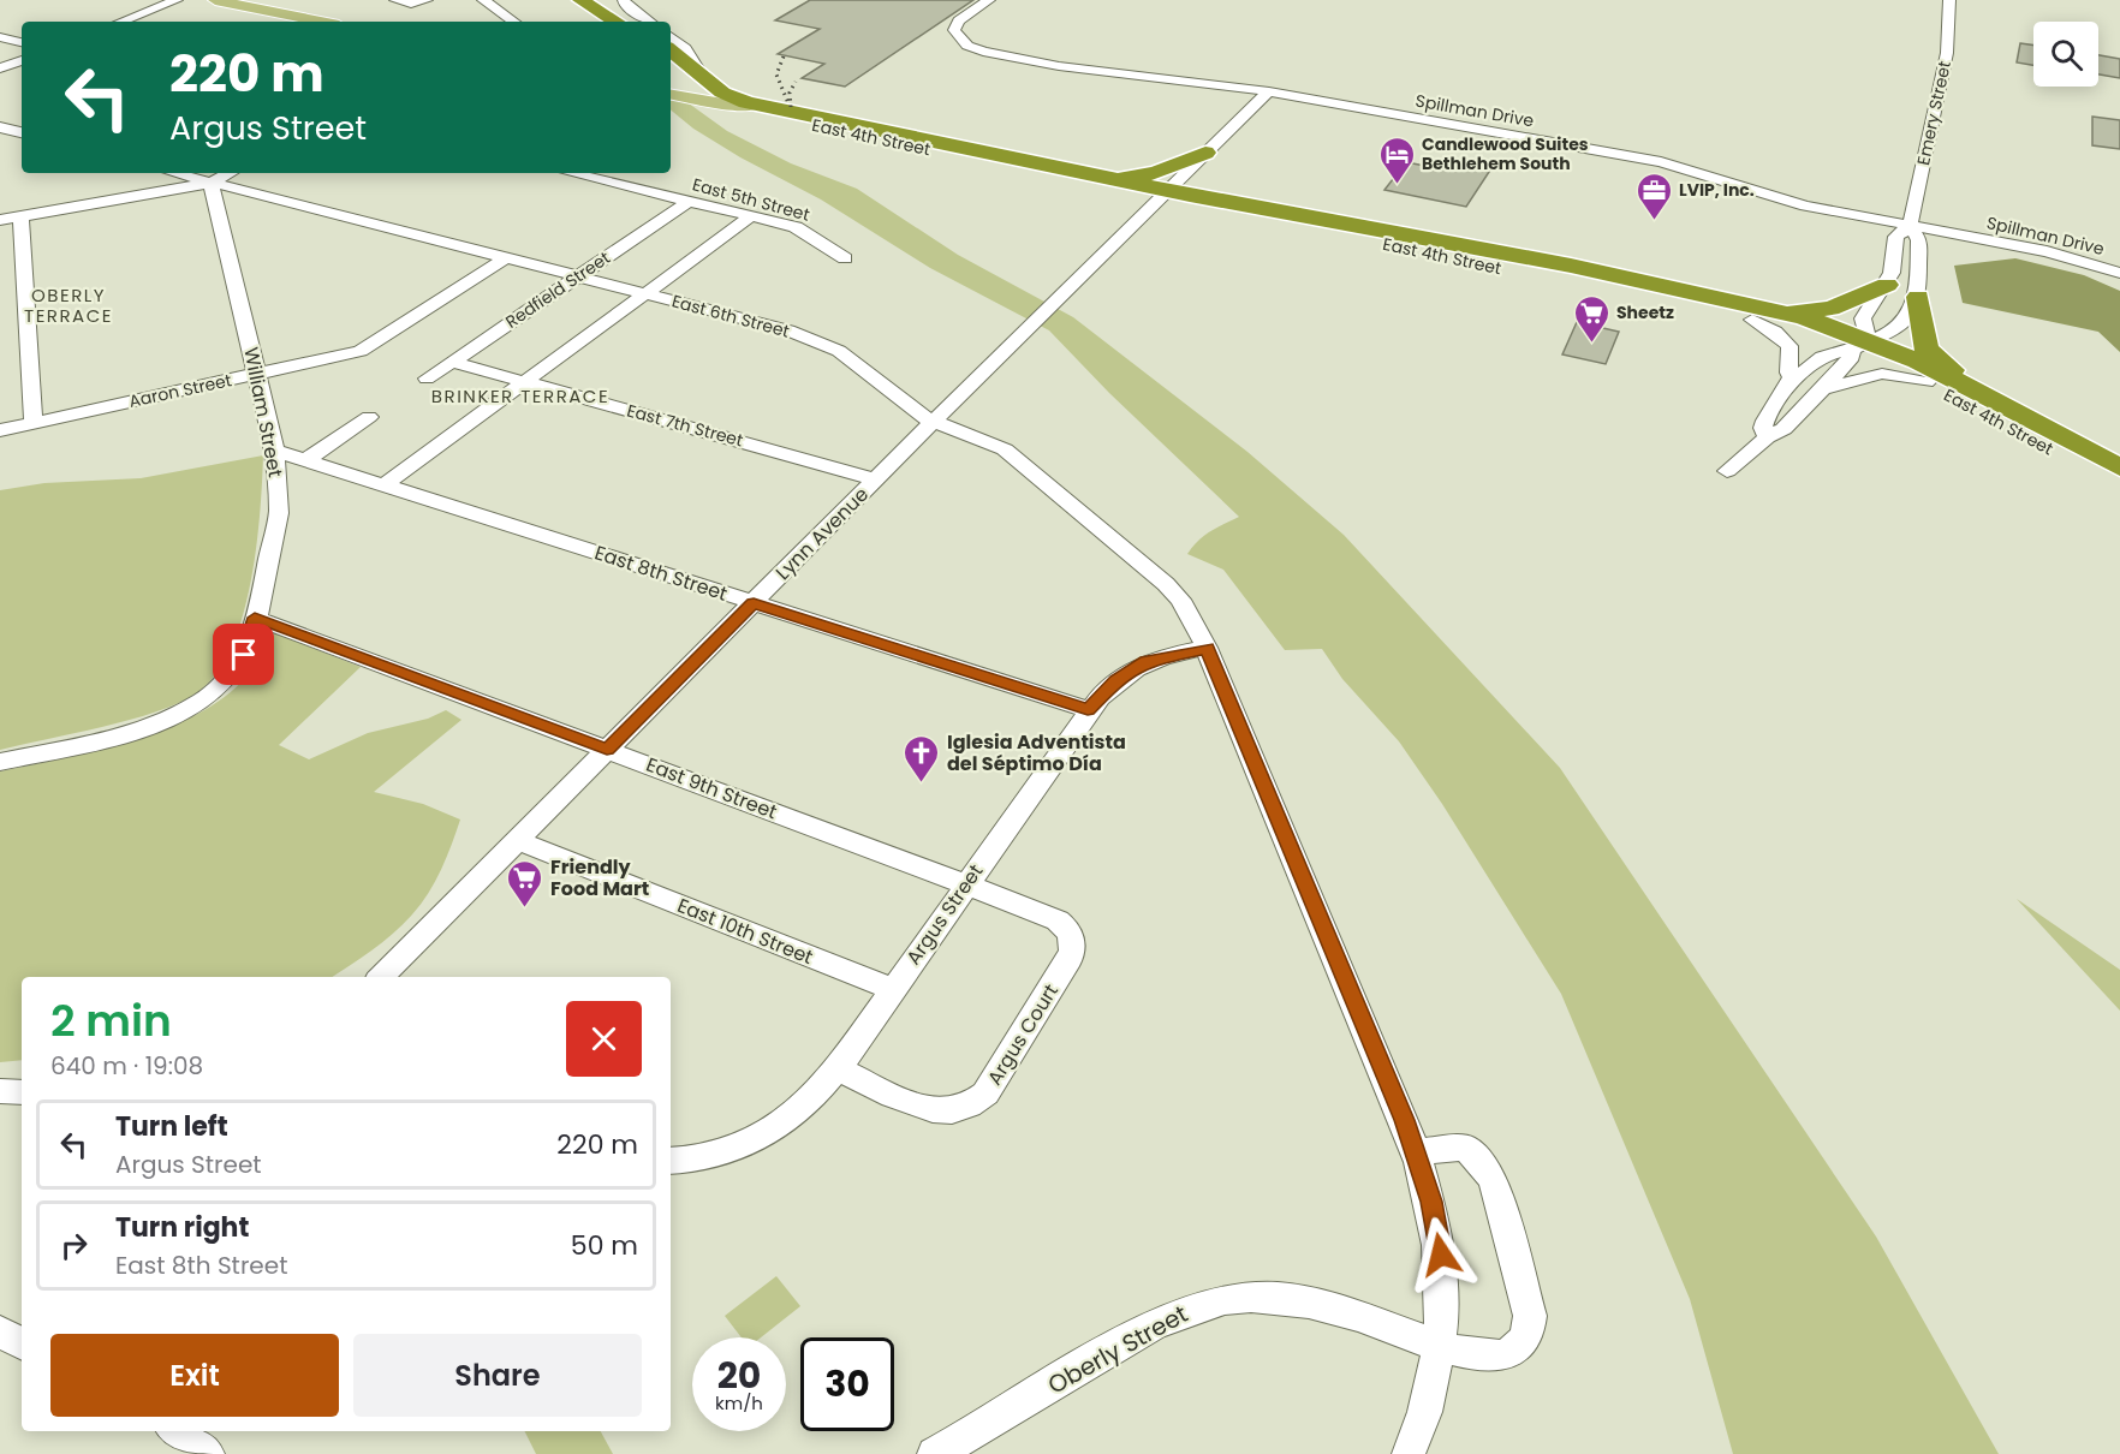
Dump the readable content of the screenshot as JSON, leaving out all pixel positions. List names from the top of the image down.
{
  "streets": {
    "highway": ["East 4th Street"],
    "street": [
      "Spillman Drive",
      "Emery Street",
      "East 5th Street",
      "Redfield Street",
      "East 6th Street",
      "Aaron Street",
      "William Street",
      "East 7th Street",
      "Lynn Avenue",
      "East 8th Street",
      "East 9th Street",
      "Argus Street",
      "East 10th Street",
      "Argus Court",
      "Oberly Street"
    ]
  },
  "crossings": [
    ["Spillman Drive", "Emery Street"],
    ["Spillman Drive", "Lynn Avenue"],
    ["Emery Street", "East 4th Street"],
    ["East 4th Street", "Lynn Avenue"],
    ["East 5th Street", "Redfield Street"],
    ["Redfield Street", "East 6th Street"],
    ["Redfield Street", "East 7th Street"],
    ["East 6th Street", "Aaron Street"],
    ["East 6th Street", "William Street"],
    ["East 6th Street", "Lynn Avenue"],
    ["East 6th Street", "Argus Street"],
    ["East 6th Street", "Oberly Street"],
    ["Aaron Street", "William Street"],
    ["William Street", "East 8th Street"],
    ["William Street", "East 9th Street"],
    ["East 7th Street", "Lynn Avenue"],
    ["Lynn Avenue", "East 8th Street"],
    ["Lynn Avenue", "East 9th Street"],
    ["Lynn Avenue", "East 10th Street"],
    ["East 8th Street", "Argus Street"],
    ["East 9th Street", "Argus Street"],
    ["East 9th Street", "Argus Court"],
    ["Argus Street", "East 10th Street"],
    ["Argus Street", "Argus Court"]
  ],
  "districts": ["OBERLY TERRACE", "BRINKER TERRACE"],
  "places": {
    "hotel": ["Candlewood Suites Bethlehem South"],
    "office": ["LVIP, Inc."],
    "supermarket": ["Sheetz", "Friendly Food Mart"],
    "church": ["Iglesia Adventista del Séptimo Día"]
  },
  "page": {
    "turn": ["220 m", "Argus Street"],
    "heading": ["2 min", "640 m · 19:08"],
    "list": [
      {
        "name": "Turn left",
        "note": "Argus Street",
        "value": "220 m"
      },
      {
        "name": "Turn right",
        "note": "East 8th Street",
        "value": "50 m"
      }
    ],
    "buttons": ["Exit", "Share"],
    "speed": "20 km/h",
    "limit": "30"
  }
}
